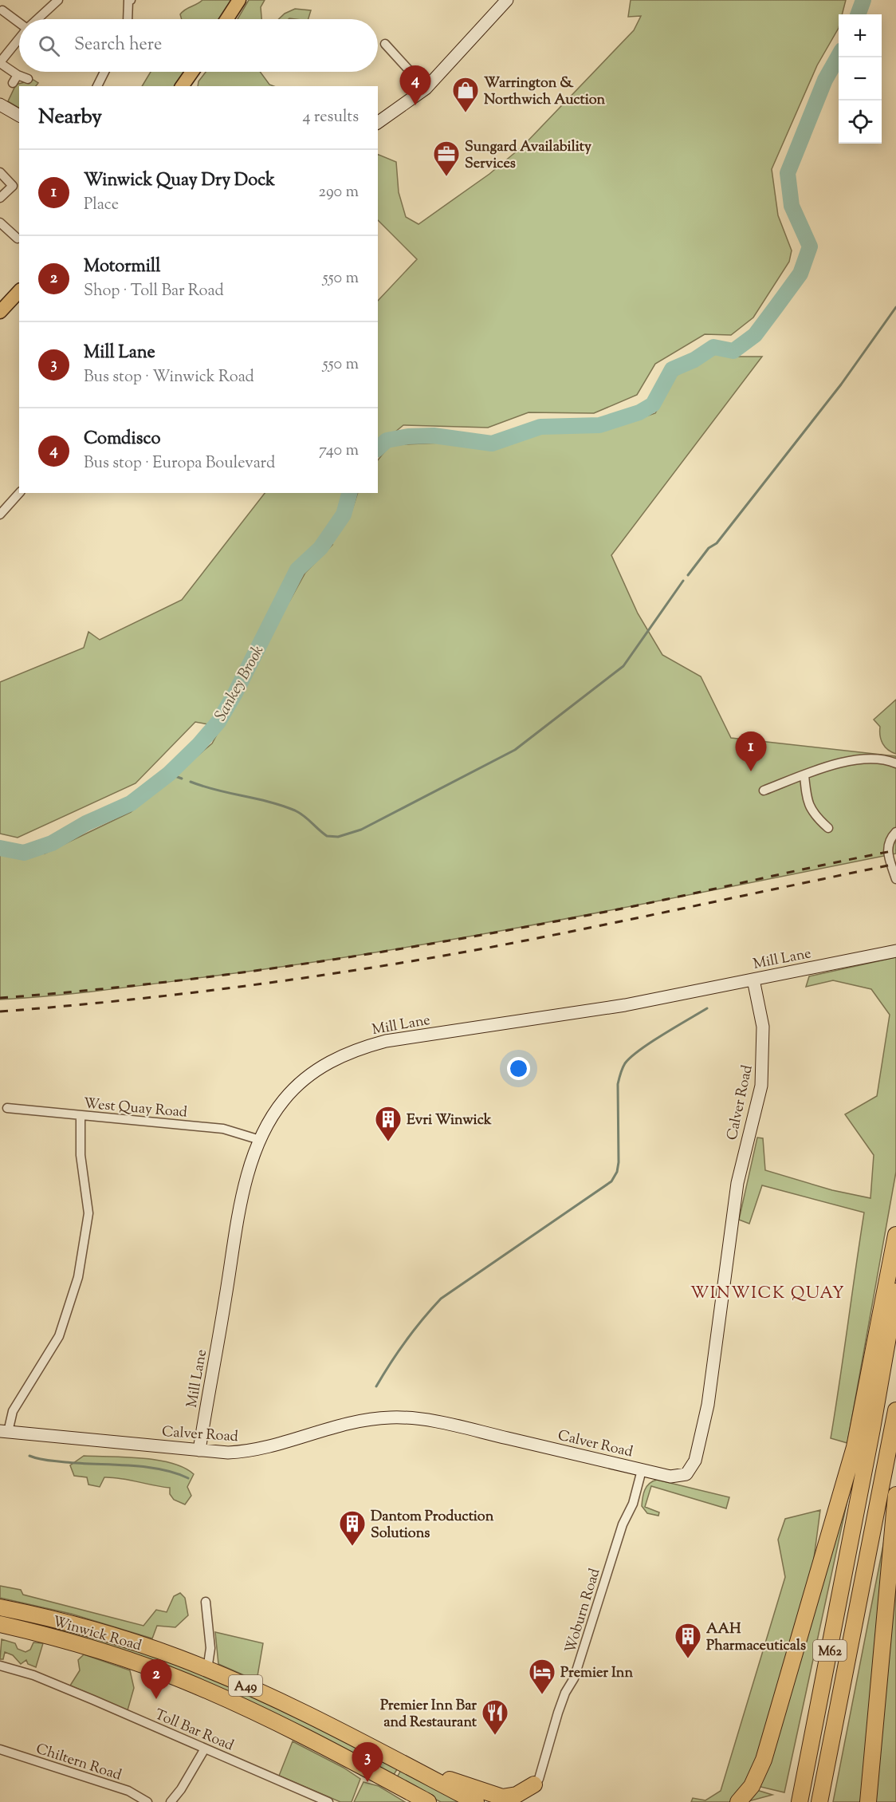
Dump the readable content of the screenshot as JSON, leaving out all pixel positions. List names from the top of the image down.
{
  "streets": {
    "highway": ["Winwick Road", "M62", "A49"],
    "street": [
      "Mill Lane",
      "Calver Road",
      "West Quay Road",
      "Woburn Road",
      "Toll Bar Road",
      "Chiltern Road"
    ]
  },
  "crossings": [
    ["Mill Lane", "Calver Road"],
    ["Mill Lane", "West Quay Road"],
    ["Calver Road", "Woburn Road"]
  ],
  "districts": ["WINWICK QUAY"],
  "water": ["Sankey Brook"],
  "places": {
    "shop": ["Warrington & Northwich Auction"],
    "office": ["Sungard Availability Services"],
    "building": ["Evri Winwick", "Dantom Production Solutions", "AAH Pharmaceuticals"],
    "hotel": ["Premier Inn"],
    "restaurant": ["Premier Inn Bar and Restaurant"]
  },
  "page": {
    "map_buttons": ["+", "−"],
    "search": "Search here",
    "pins": [
      "4",
      "1",
      "2",
      "3"
    ],
    "heading": ["Nearby", "4 results"],
    "list": [
      {
        "mark": "1",
        "name": "Winwick Quay Dry Dock",
        "note": "Place",
        "value": "290 m"
      },
      {
        "mark": "2",
        "name": "Motormill",
        "note": "Shop · Toll Bar Road",
        "value": "550 m"
      },
      {
        "mark": "3",
        "name": "Mill Lane",
        "note": "Bus stop · Winwick Road",
        "value": "550 m"
      },
      {
        "mark": "4",
        "name": "Comdisco",
        "note": "Bus stop · Europa Boulevard",
        "value": "740 m"
      }
    ]
  }
}
